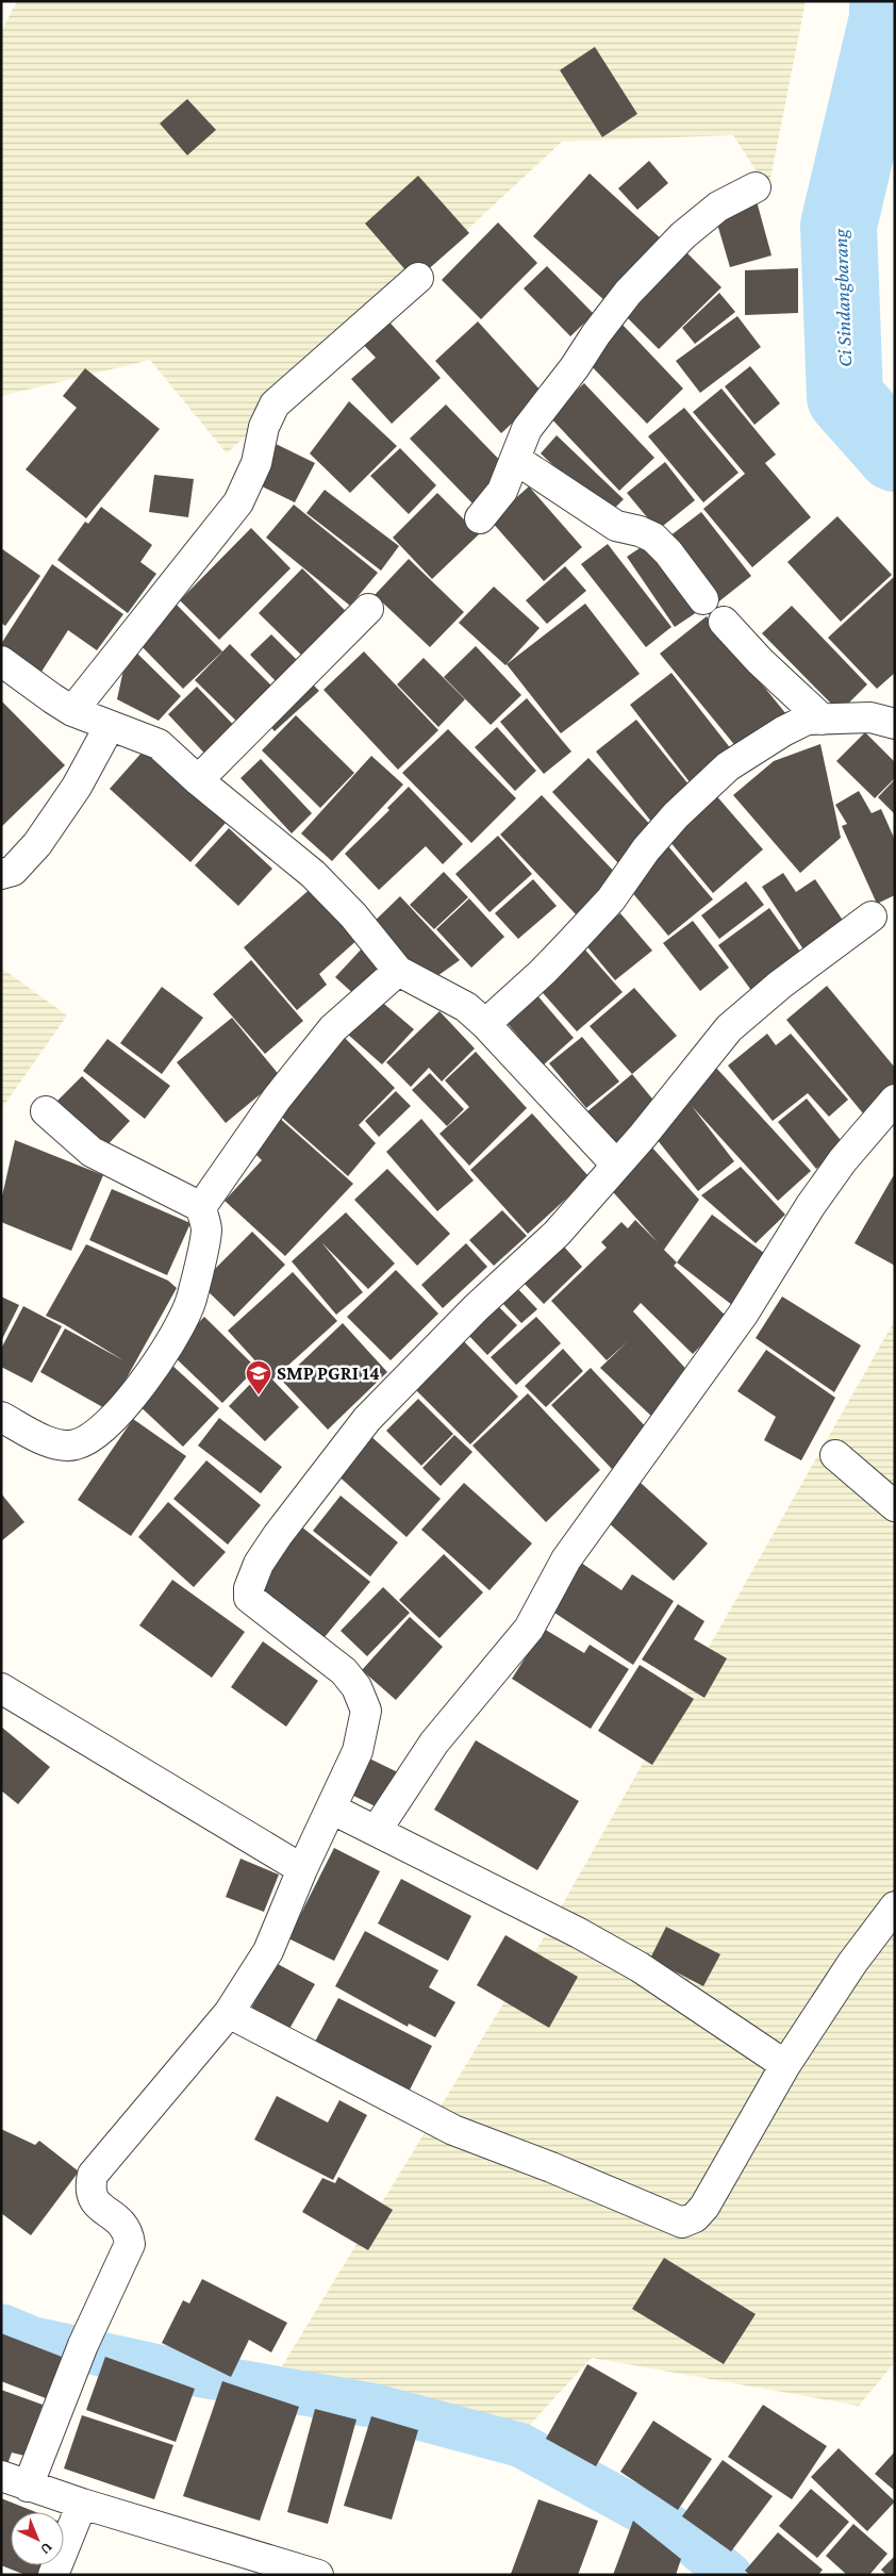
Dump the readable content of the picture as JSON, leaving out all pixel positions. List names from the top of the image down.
{
  "water": ["Ci Sindangbarang"],
  "places": {
    "school or university": ["SMP PGRI 14"]
  },
  "north": "bottom right"
}
